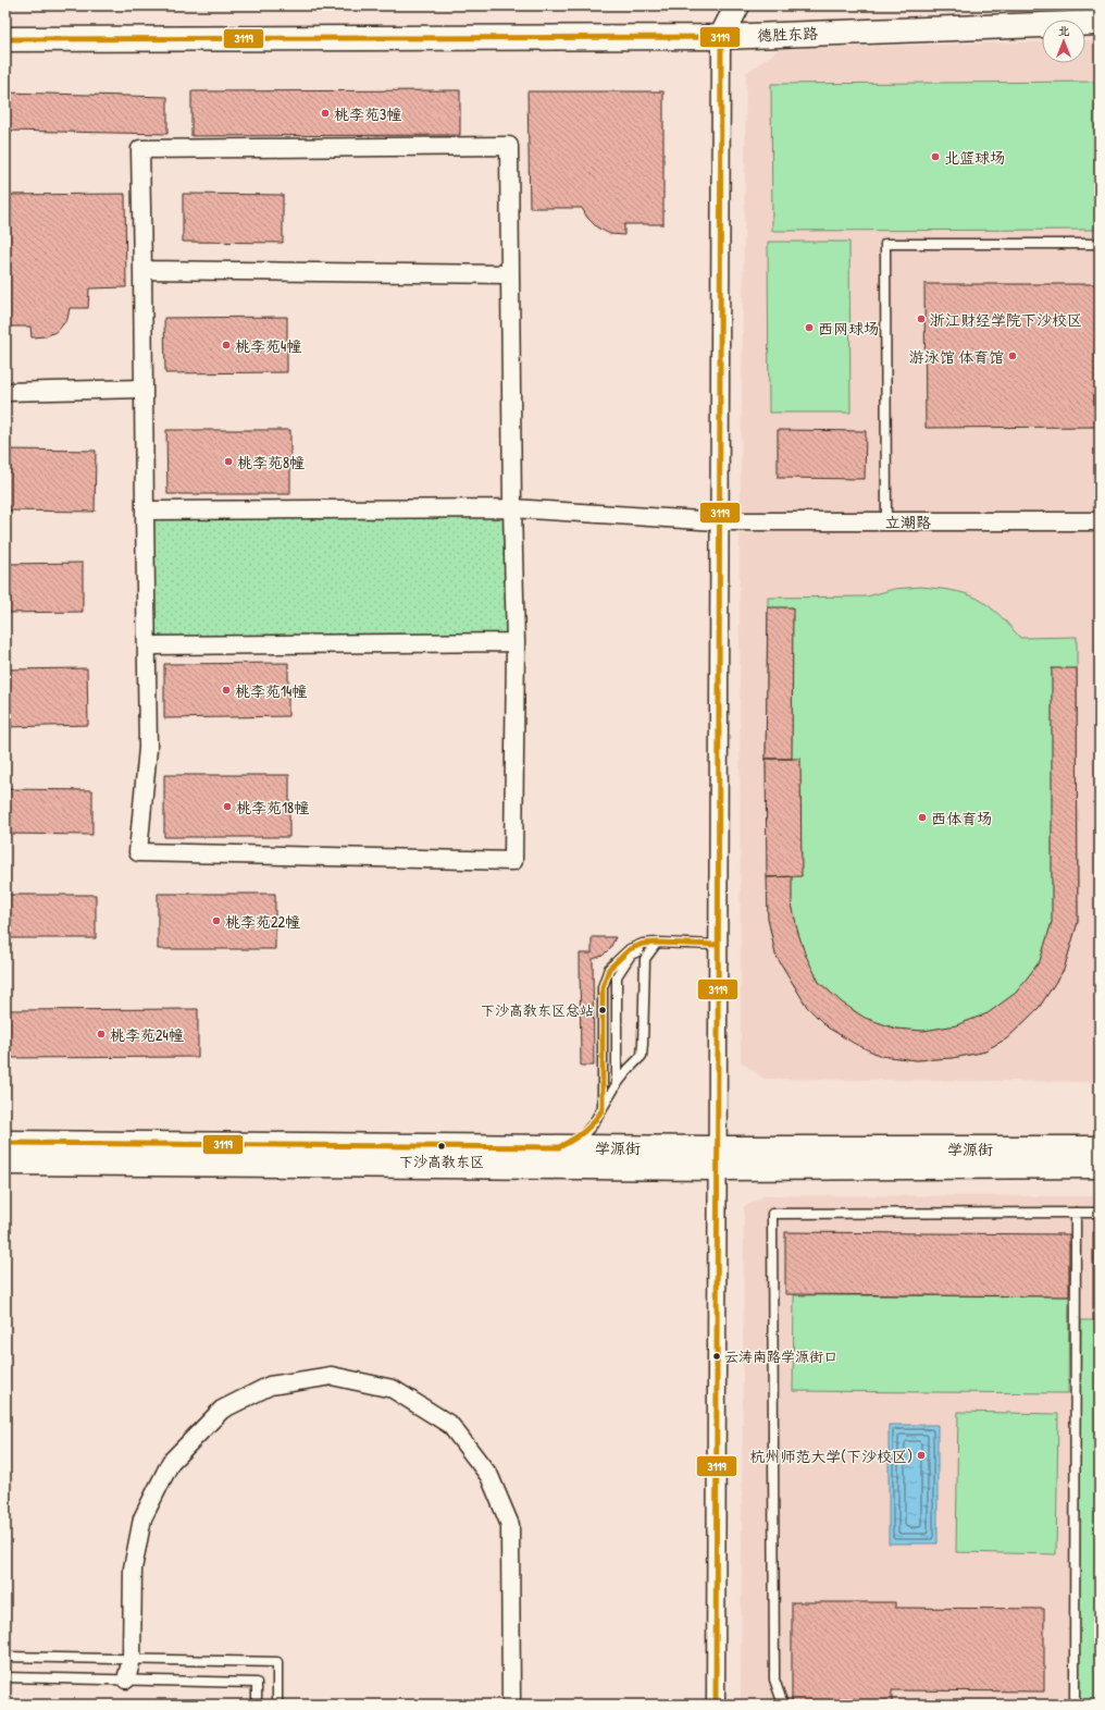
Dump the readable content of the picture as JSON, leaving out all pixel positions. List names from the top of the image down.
{
  "streets": {
    "main road": ["德胜东路", "学源街"],
    "street": ["立潮路"]
  },
  "places": [
    "桃李苑3幢",
    "北篮球场",
    "浙江财经学院下沙校区",
    "西网球场",
    "桃李苑4幢",
    "游泳馆 体育馆",
    "桃李苑8幢",
    "桃李苑14幢",
    "桃李苑18幢",
    "西体育场",
    "桃李苑22幢",
    "下沙高教东区总站",
    "桃李苑24幢",
    "下沙高教东区",
    "云涛南路学源街口",
    "杭州师范大学(下沙校区)"
  ],
  "lines": ["transit line 3119"],
  "north": "top"
}
